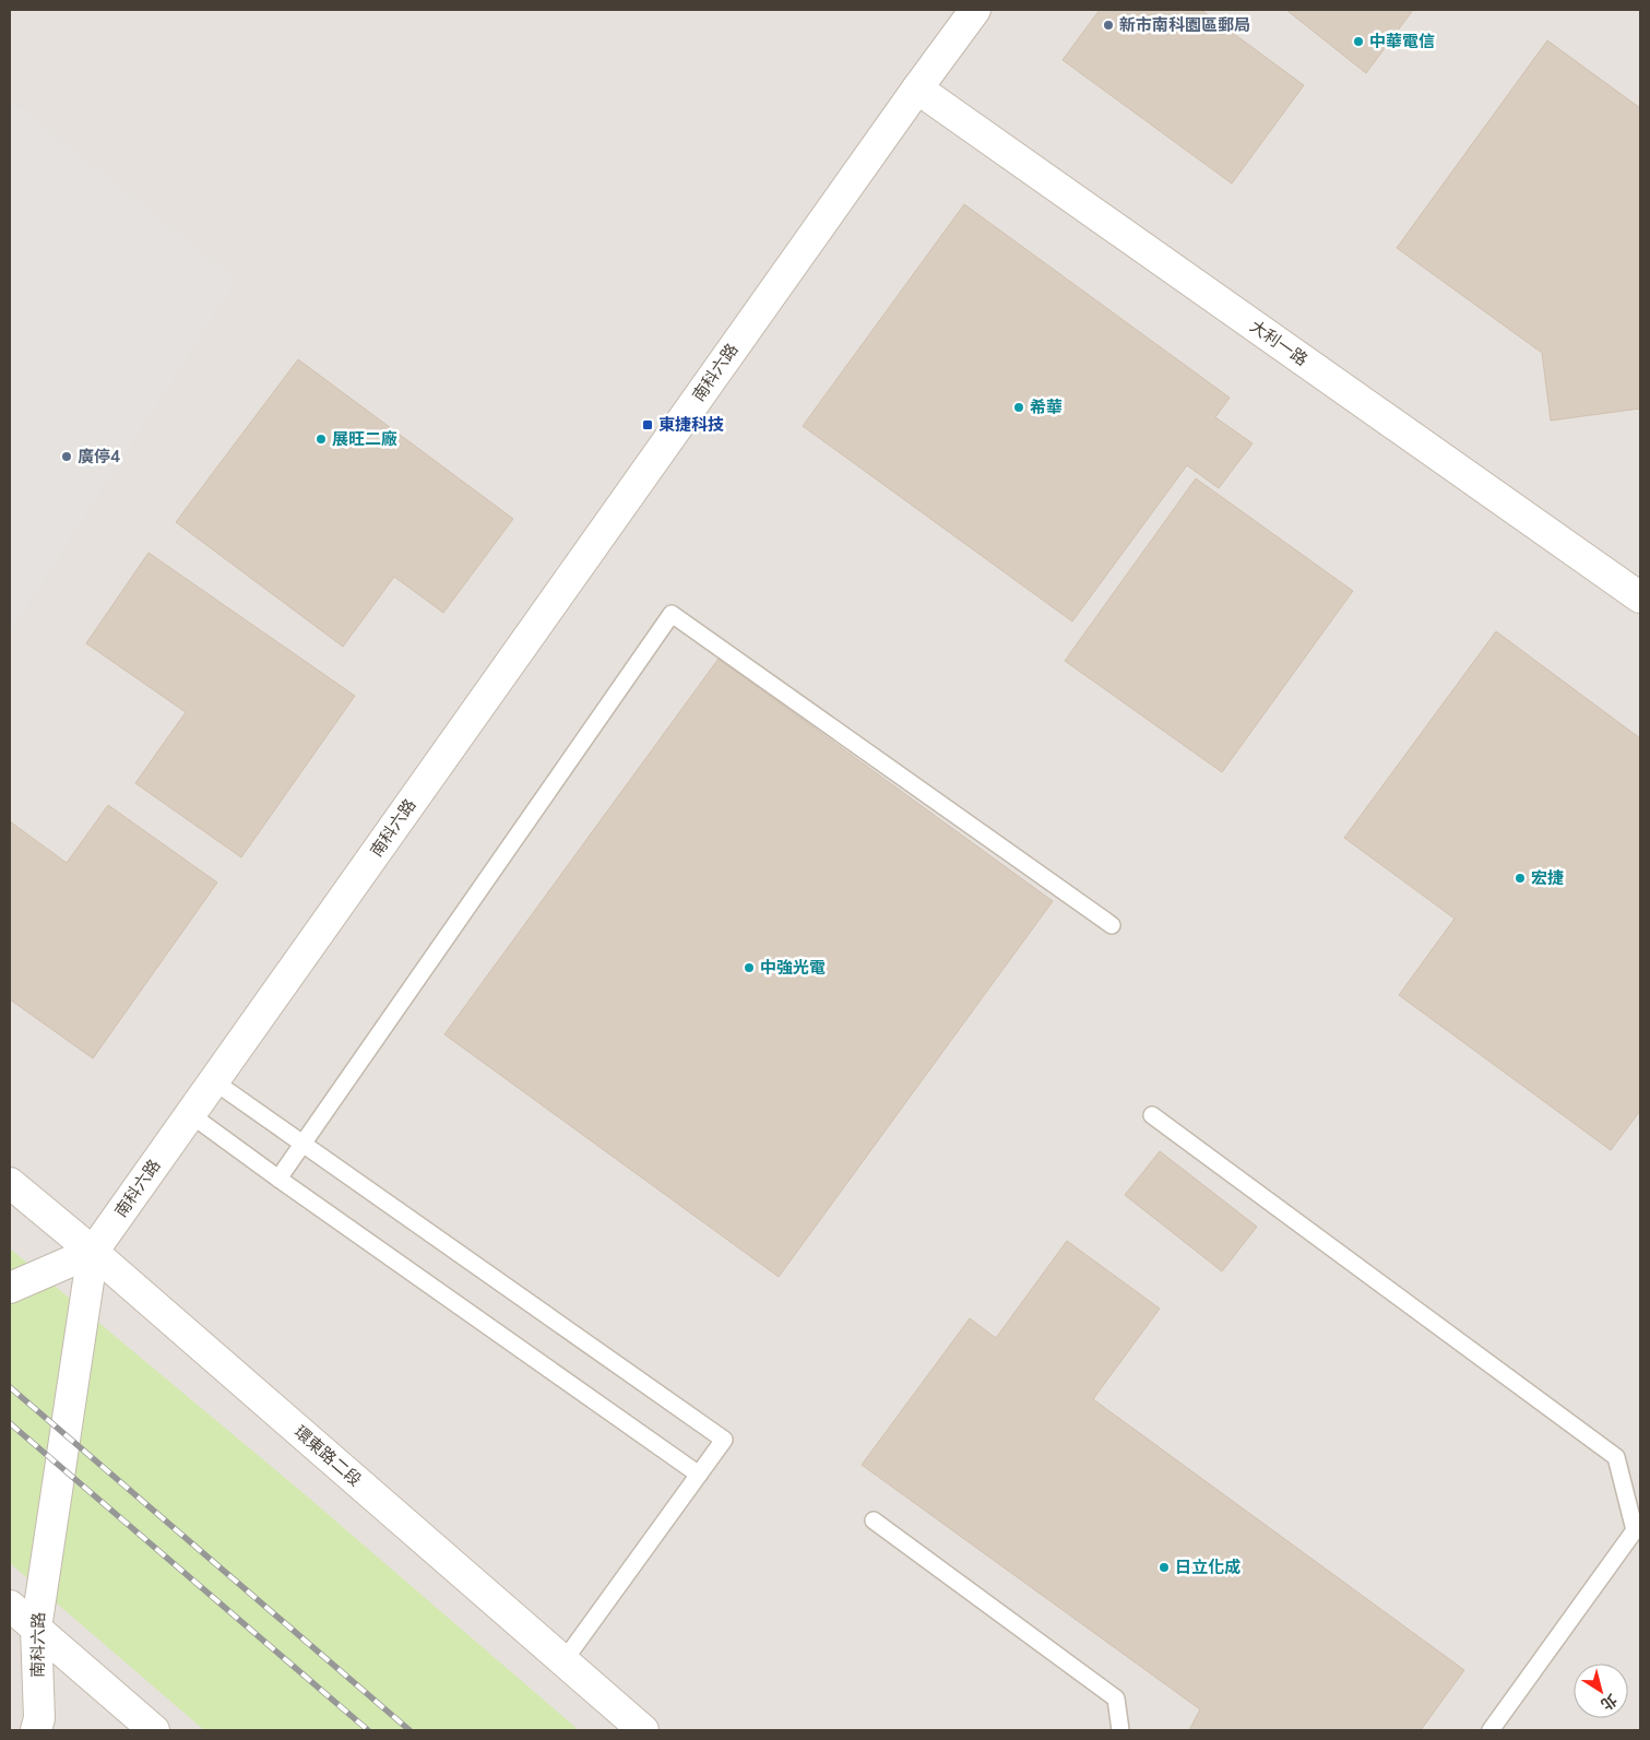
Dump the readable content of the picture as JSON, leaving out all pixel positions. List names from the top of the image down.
{
  "streets": {
    "street": ["大利一路", "南科六路", "環東路二段"]
  },
  "crossings": [
    ["大利一路", "南科六路"],
    ["南科六路", "環東路二段"]
  ],
  "places": {
    "other": [
      "新市南科園區郵局",
      "中華電信",
      "希華",
      "展旺二廠",
      "廣停4",
      "宏捷",
      "中強光電",
      "日立化成"
    ],
    "transit": ["東捷科技"]
  },
  "north": "bottom right"
}
